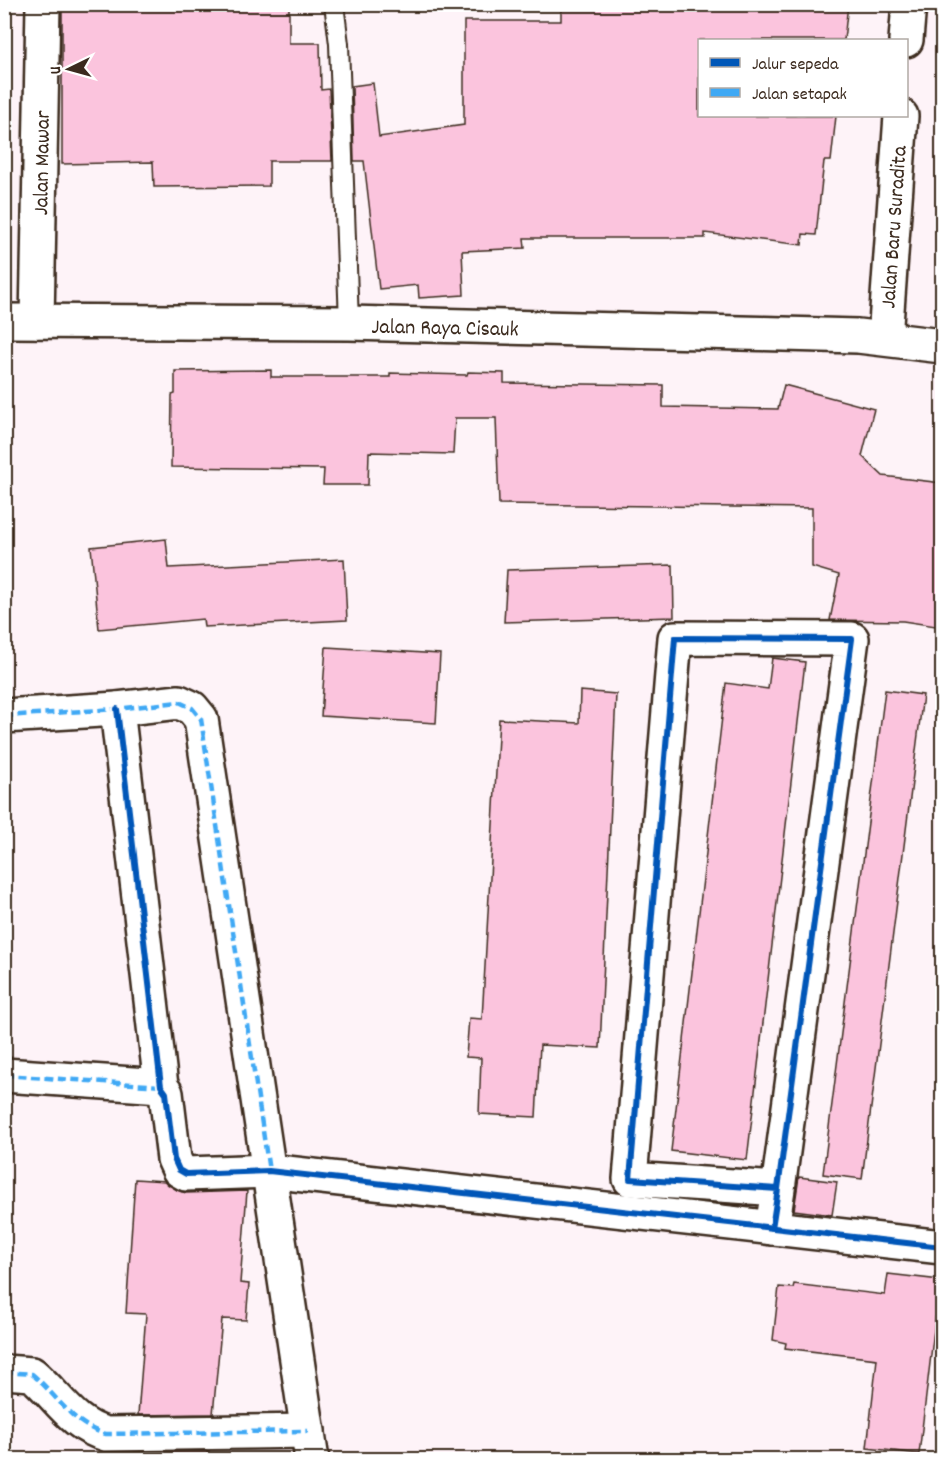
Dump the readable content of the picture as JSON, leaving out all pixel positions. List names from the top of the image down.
{
  "streets": {
    "street": ["Jalan Mawar", "Jalan Baru Suradita", "Jalan Raya Cisauk"]
  },
  "crossings": [
    ["Jalan Mawar", "Jalan Raya Cisauk"],
    ["Jalan Baru Suradita", "Jalan Raya Cisauk"]
  ],
  "legend": ["Jalur sepeda", "Jalan setapak"],
  "north": "left"
}
